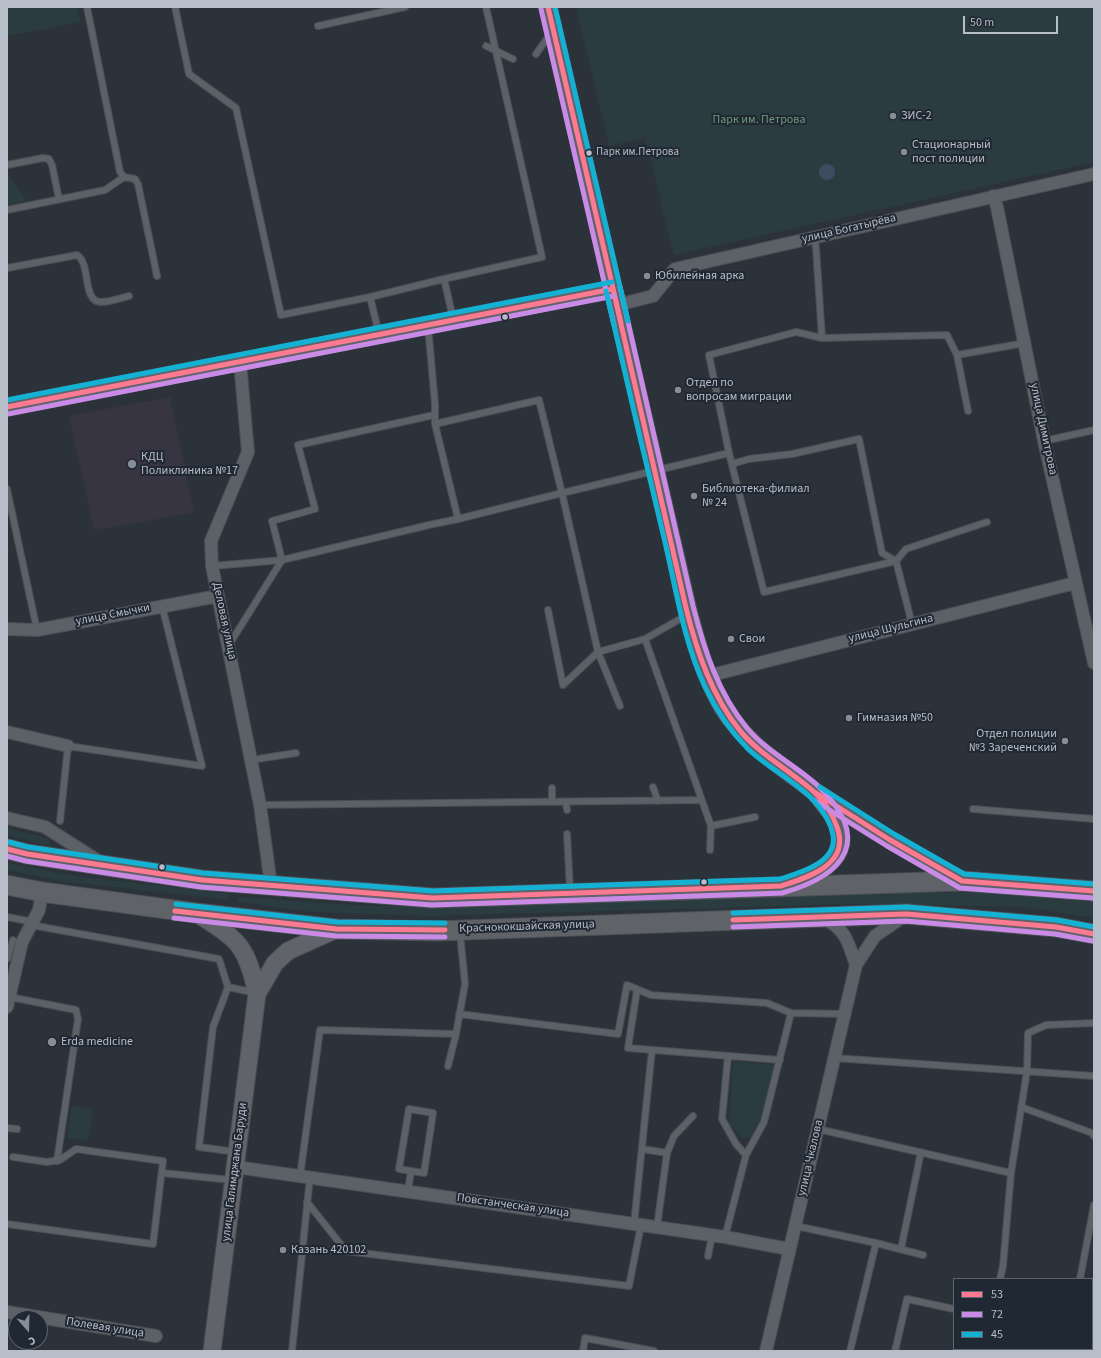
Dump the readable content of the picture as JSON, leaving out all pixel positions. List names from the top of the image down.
{
  "streets": {
    "main road": ["Краснококшайская улица"],
    "street": [
      "улица Богатырёва",
      "улица Димитрова",
      "улица Смычки",
      "Деловая улица",
      "улица Шульгина",
      "улица Чкалова",
      "улица Галимджана Баруди",
      "Повстанческая улица",
      "Полевая улица"
    ]
  },
  "crossings": [
    ["улица Богатырёва", "улица Димитрова"],
    ["улица Димитрова", "улица Шульгина"],
    ["улица Смычки", "Деловая улица"],
    ["Краснококшайская улица", "улица Чкалова"],
    ["Краснококшайская улица", "улица Галимджана Баруди"],
    ["улица Чкалова", "Повстанческая улица"],
    ["улица Галимджана Баруди", "Повстанческая улица"]
  ],
  "parks": ["Парк им. Петрова"],
  "places": [
    "ЗИС-2",
    "Стационарный пост полиции",
    "Парк им.Петрова",
    "Юбилейная арка",
    "Отдел по вопросам миграции",
    "КДЦ Поликлиника №17",
    "Библиотека-филиал № 24",
    "Свои",
    "Гимназия №50",
    "Отдел полиции №3 Зареченский",
    "Erda medicine",
    "Казань 420102"
  ],
  "lines": ["transit line 53", "transit line 45", "transit line 72"],
  "legend": ["53", "72", "45"],
  "scale_bar": "50 m",
  "north": "bottom"
}
